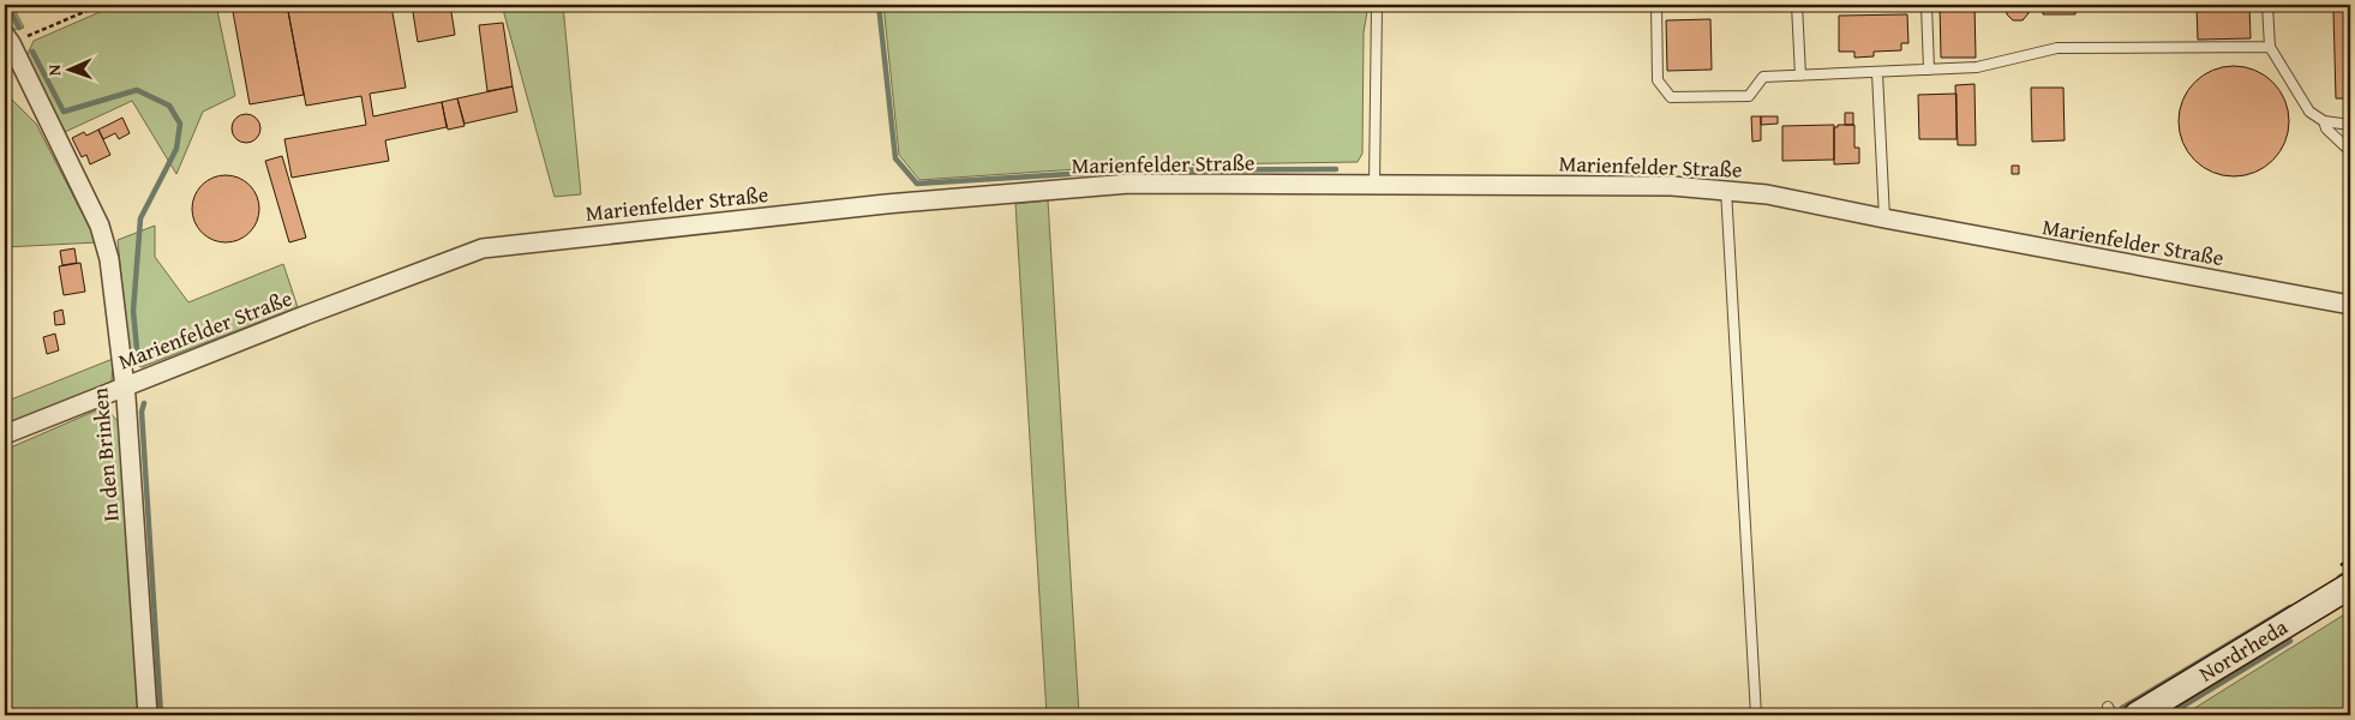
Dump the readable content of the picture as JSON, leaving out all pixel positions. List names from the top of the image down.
{
  "streets": {
    "main road": ["Nordrheda"],
    "street": ["Marienfelder Straße", "In den Brinken"]
  },
  "crossings": [
    ["Marienfelder Straße", "In den Brinken"]
  ],
  "north": "left"
}
